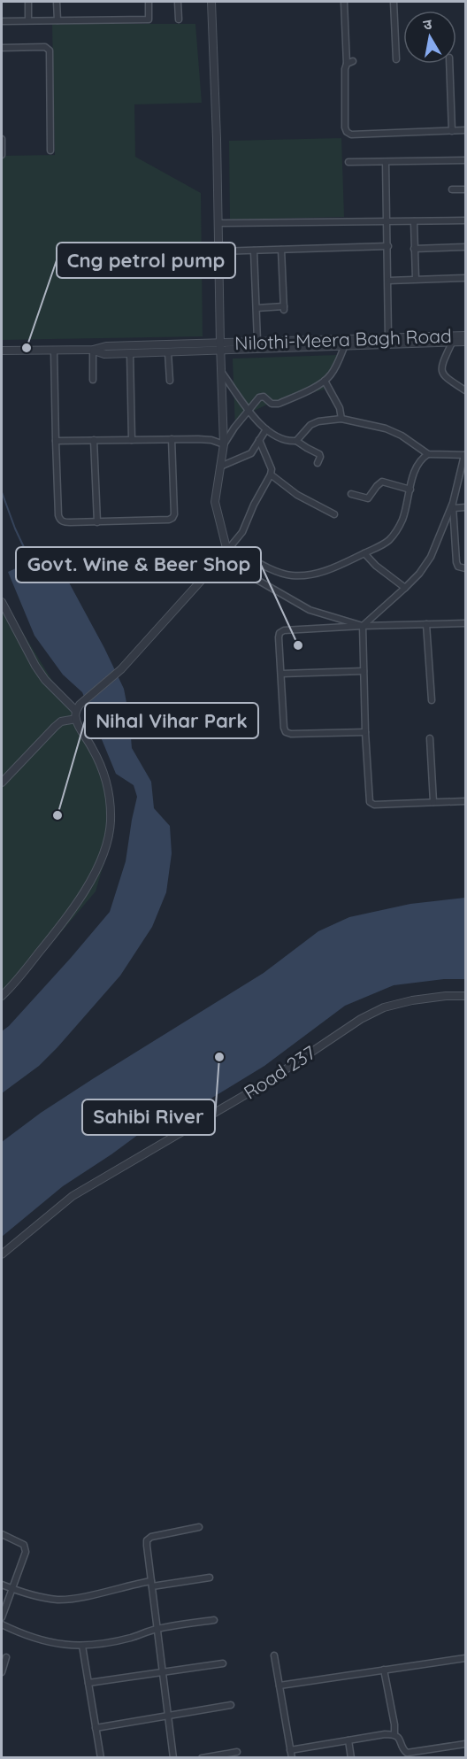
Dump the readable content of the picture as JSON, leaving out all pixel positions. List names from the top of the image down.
{
  "streets": {
    "street": ["Nilothi-Meera Bagh Road", "Road 237"]
  },
  "places": [
    "Cng petrol pump",
    "Govt. Wine & Beer Shop",
    "Nihal Vihar Park",
    "Sahibi River"
  ],
  "north": "top"
}
